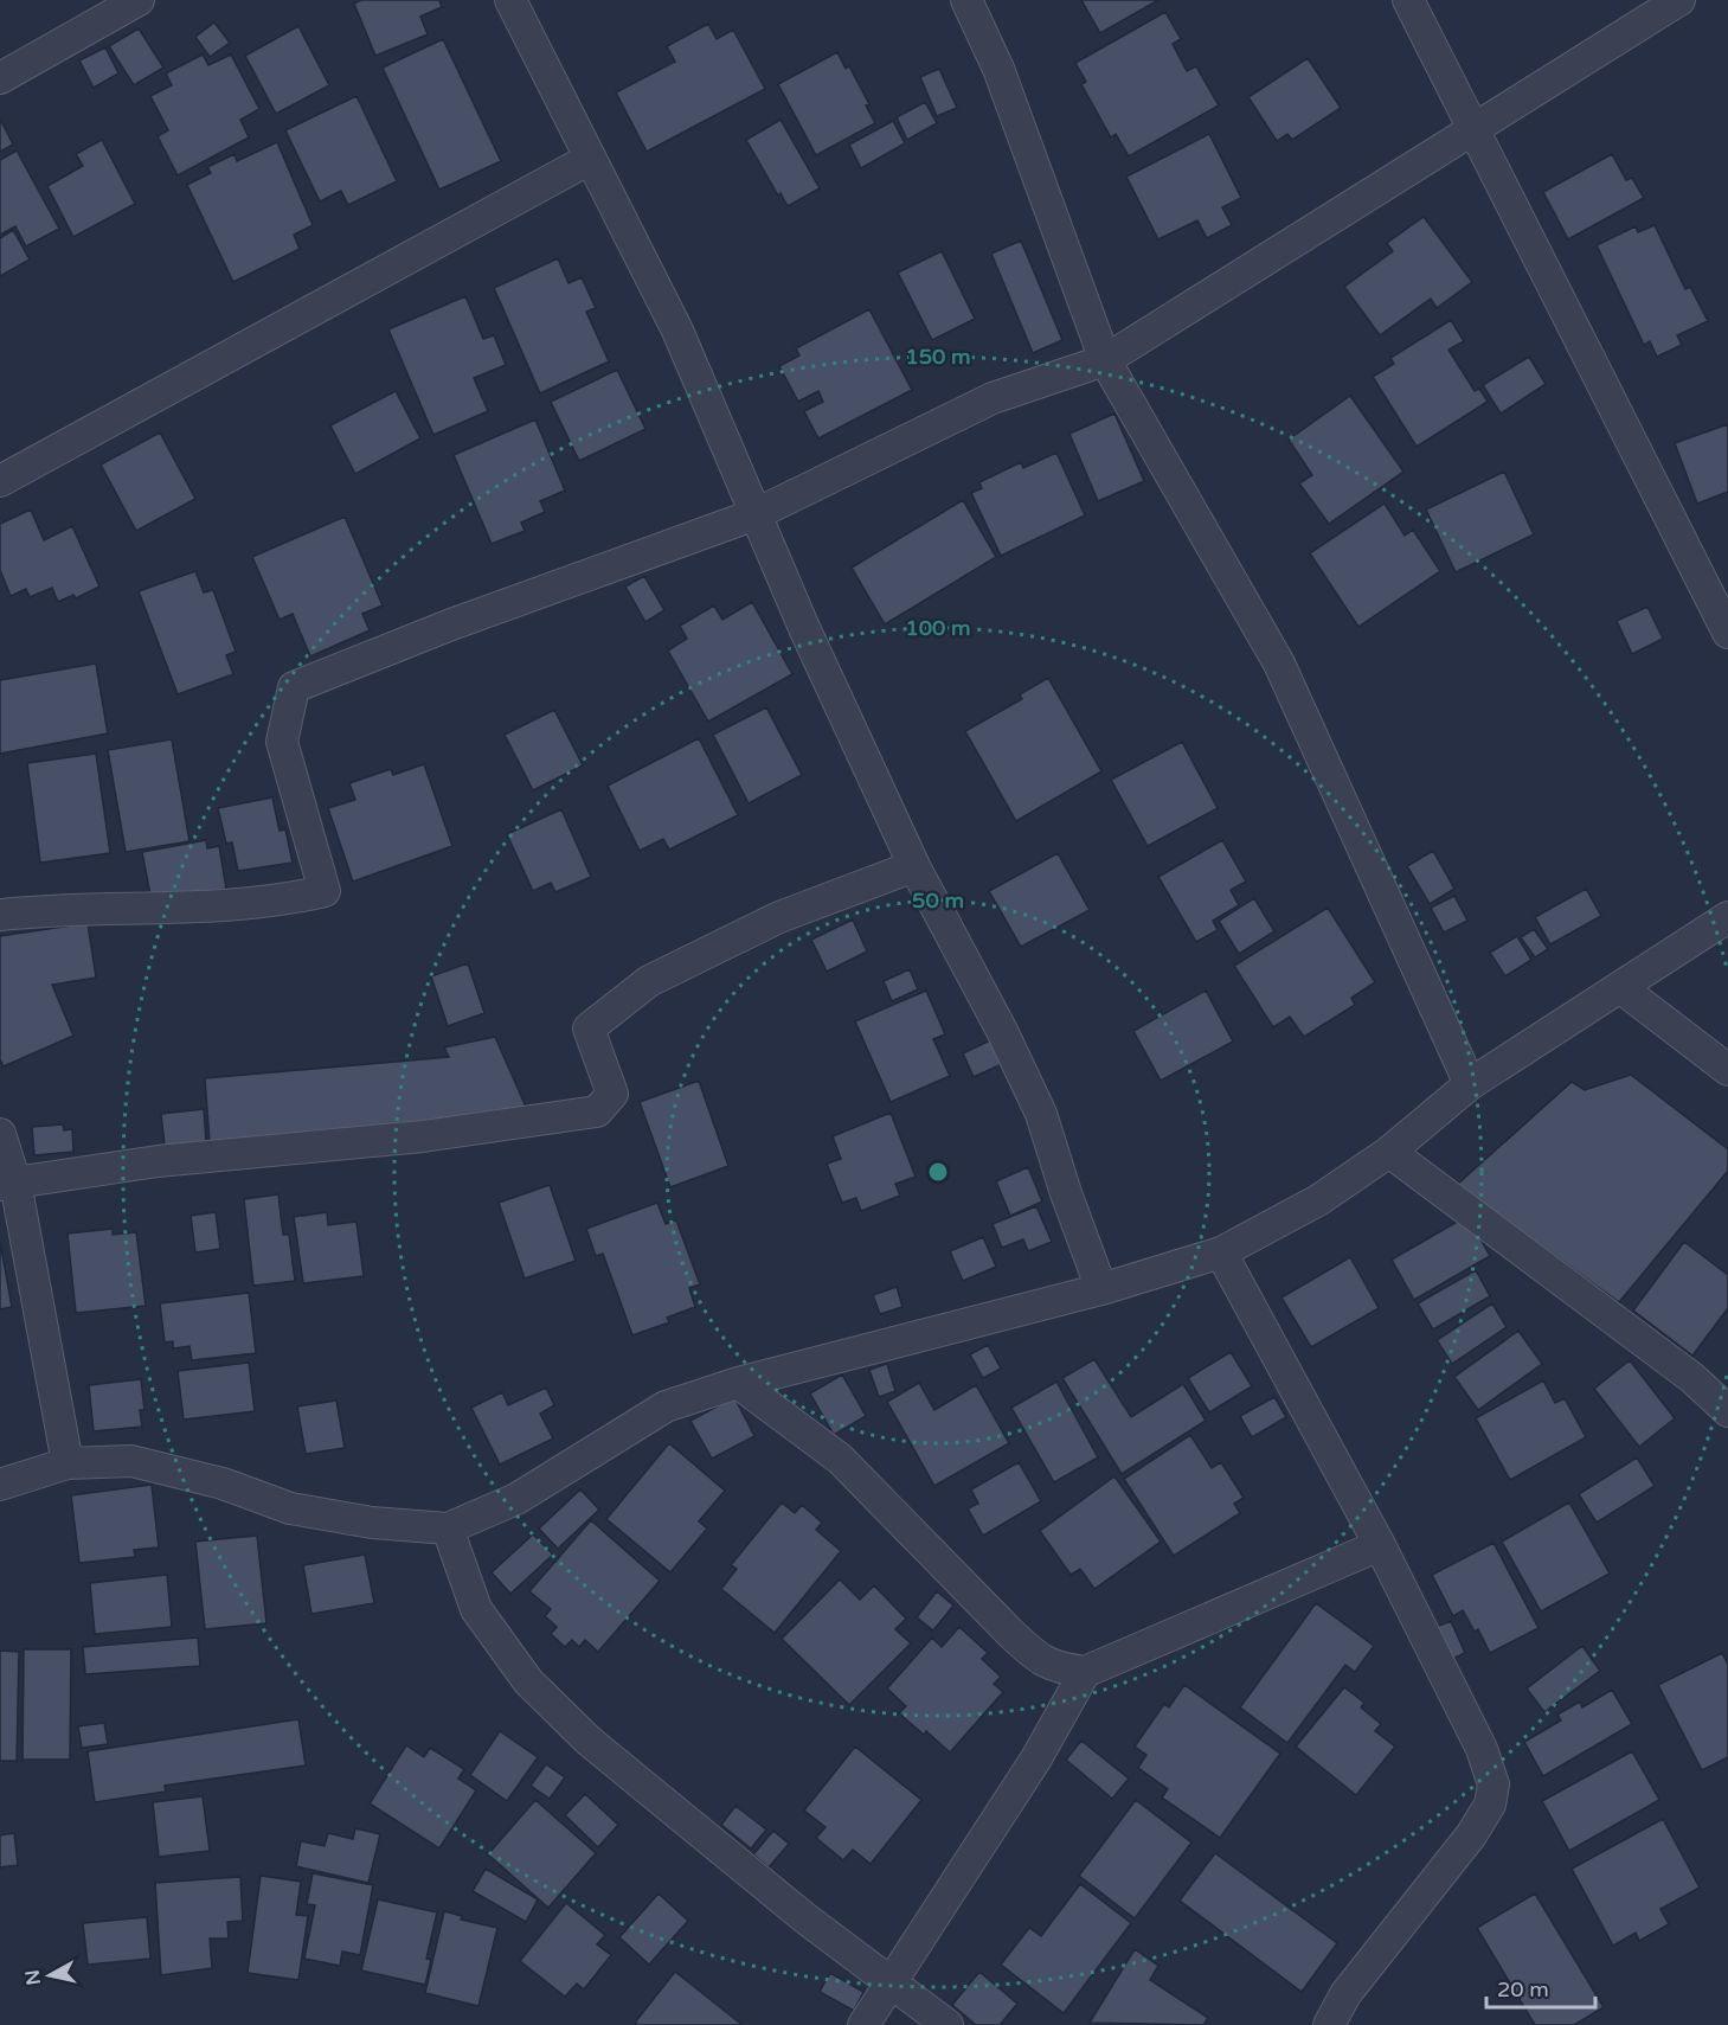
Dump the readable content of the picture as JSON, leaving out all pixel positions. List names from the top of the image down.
{
  "scale_bar": "20 m",
  "north": "left",
  "rings": ["150 m", "100 m", "50 m"]
}
